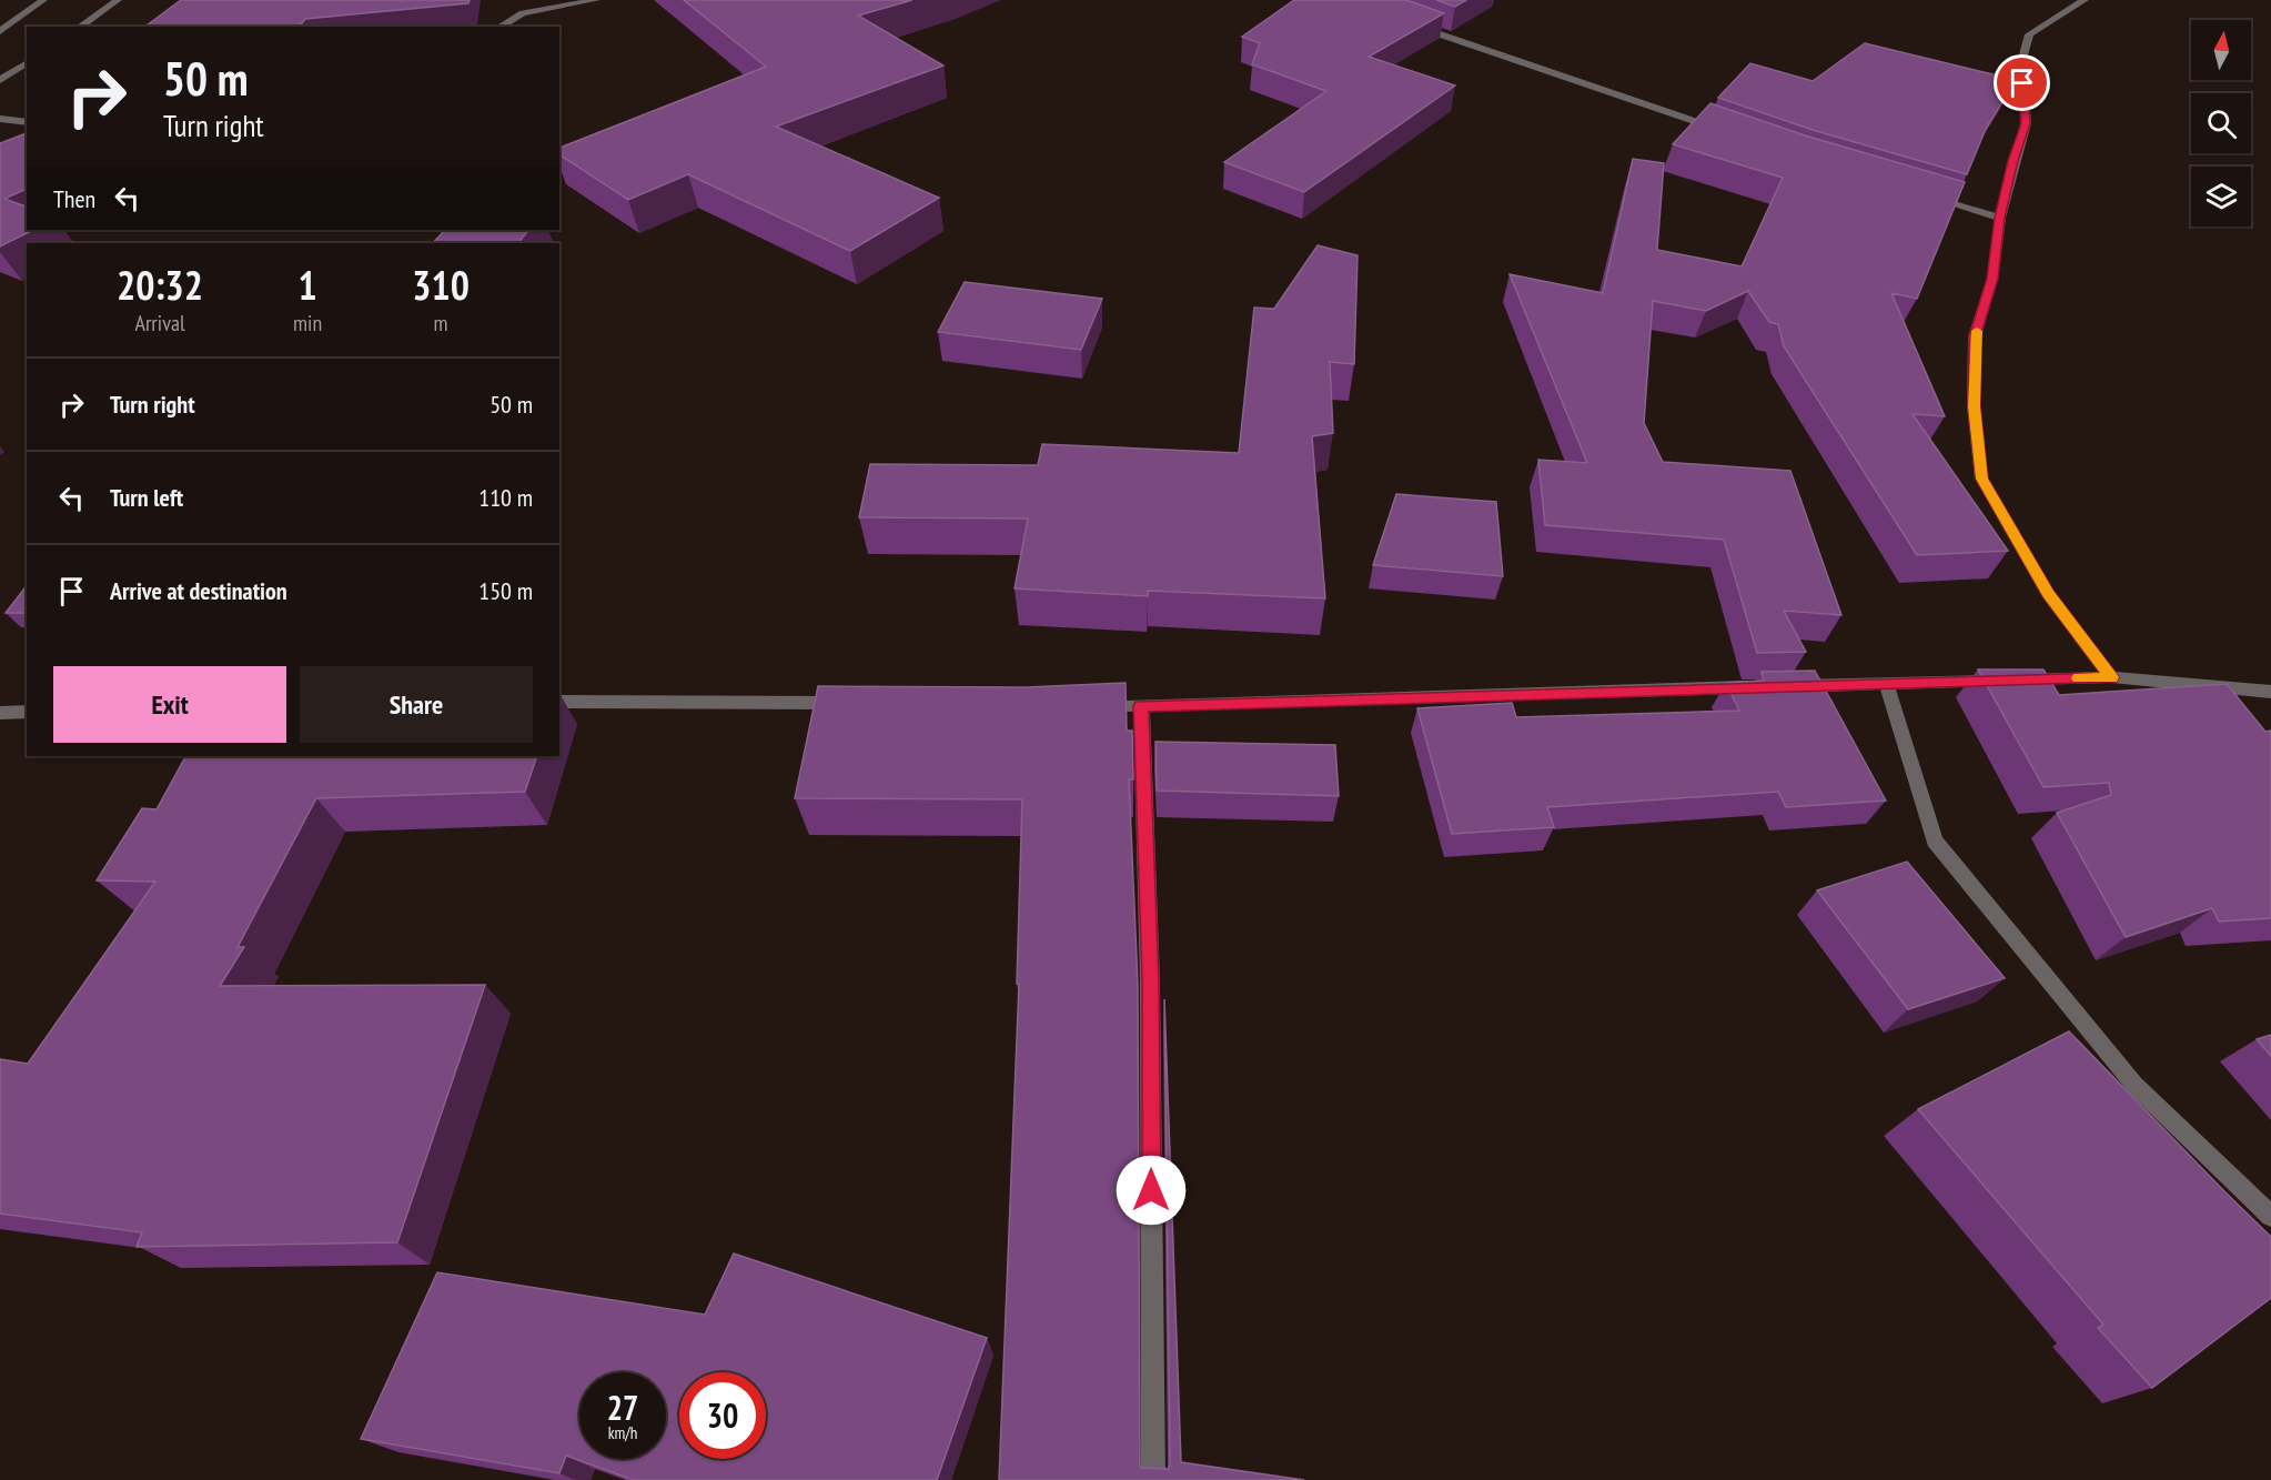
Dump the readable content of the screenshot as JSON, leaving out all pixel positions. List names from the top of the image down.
{
  "north": "top",
  "page": {
    "turn": ["50 m", "Turn right"],
    "then": "Then",
    "eta": [
      "20:32",
      "Arrival",
      "1",
      "min",
      "310",
      "m"
    ],
    "list": [
      {
        "name": "Turn right",
        "value": "50 m"
      },
      {
        "name": "Turn left",
        "value": "110 m"
      },
      {
        "name": "Arrive at destination",
        "value": "150 m"
      }
    ],
    "buttons": ["Exit", "Share"],
    "speed": "27 km/h",
    "limit": "30"
  }
}
